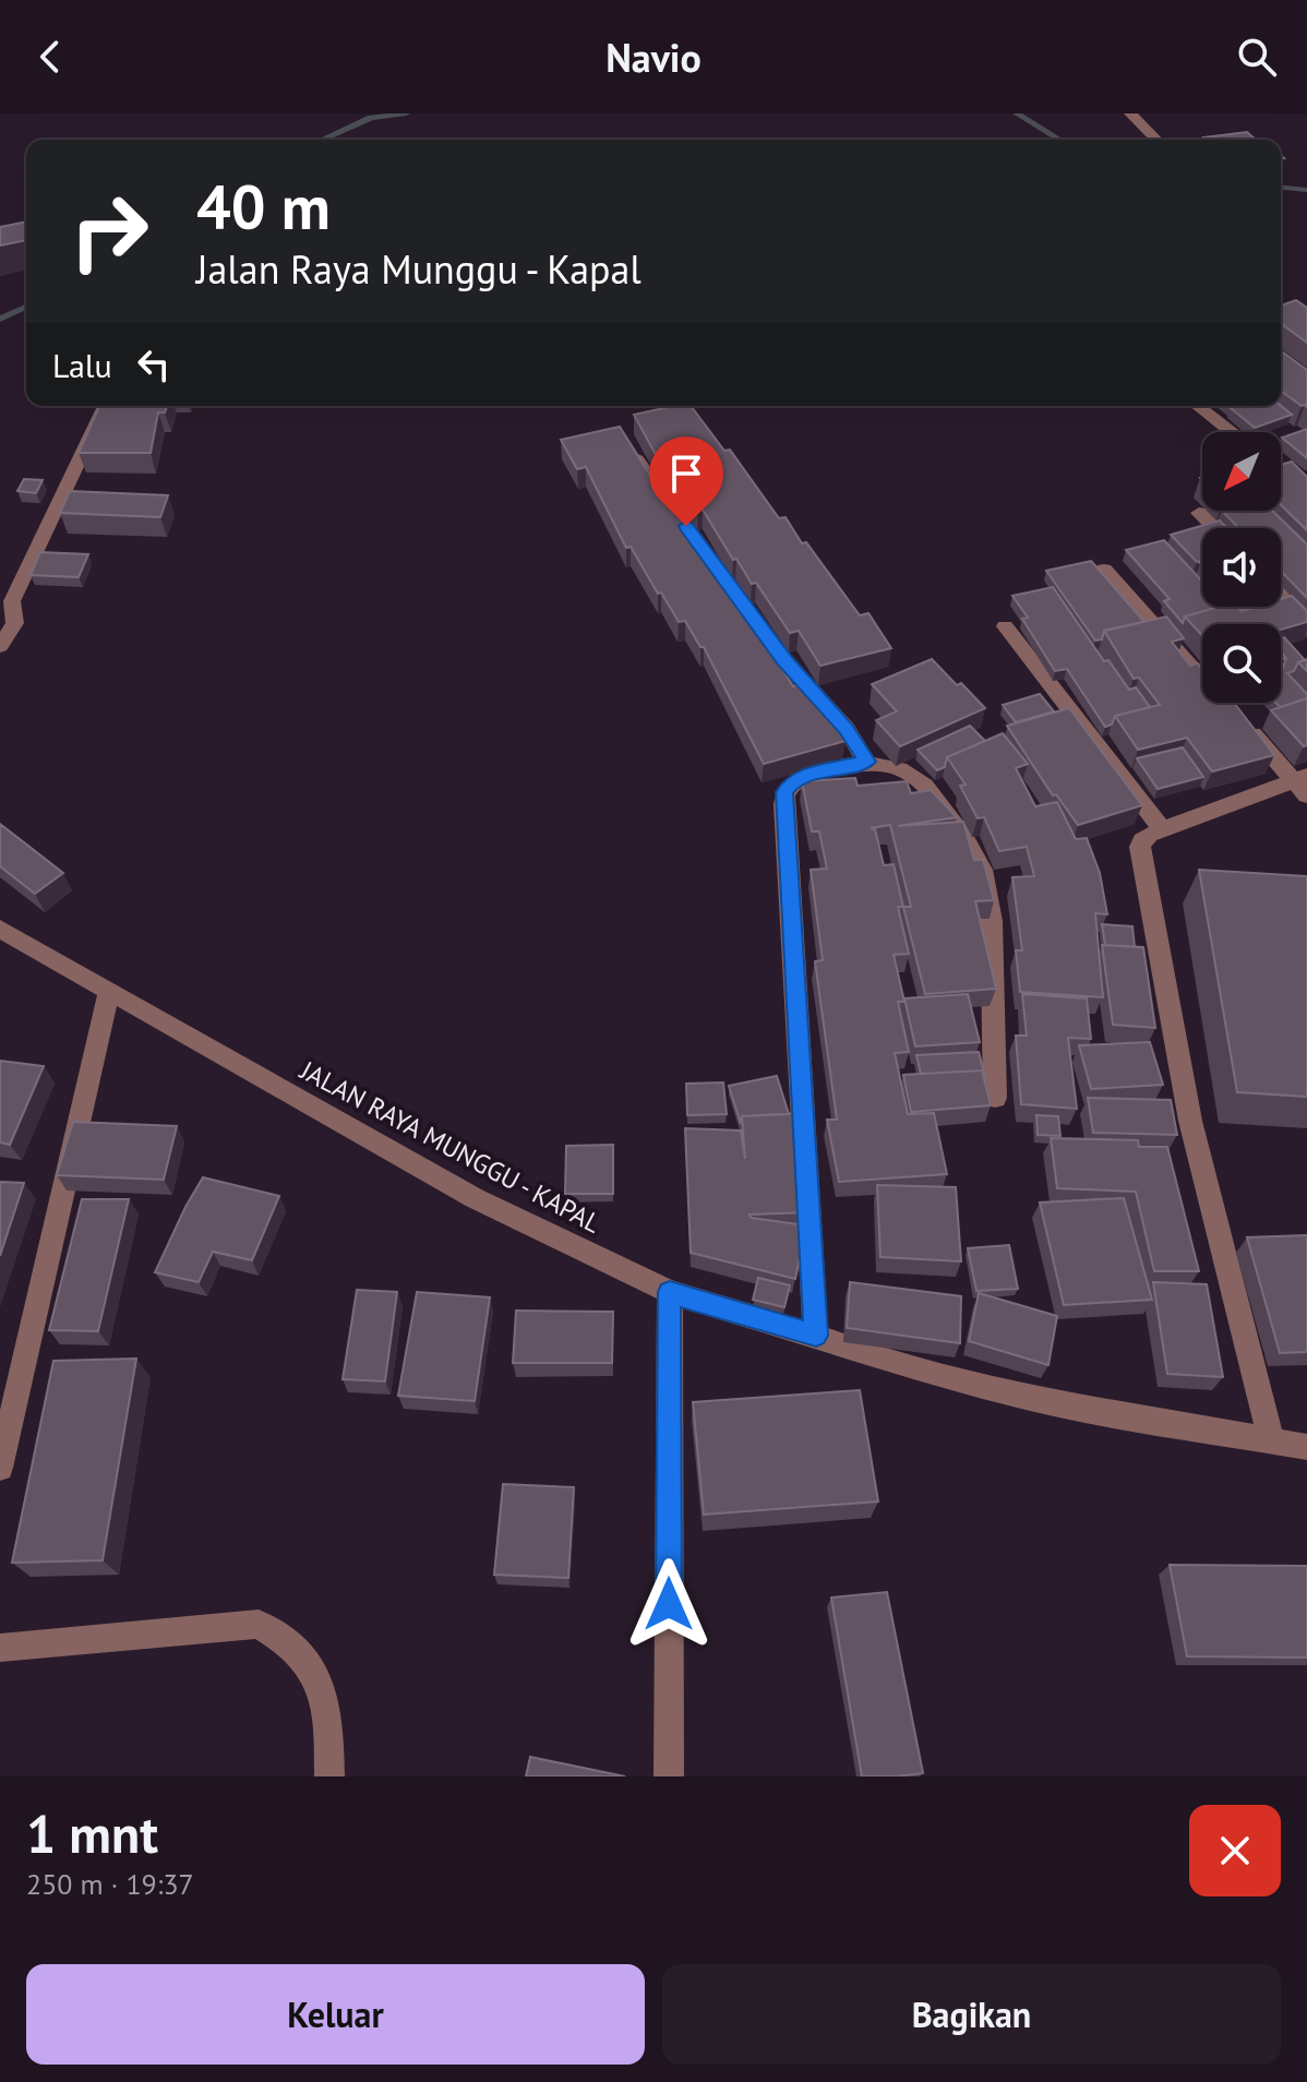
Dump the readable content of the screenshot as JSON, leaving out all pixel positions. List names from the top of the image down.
{
  "streets": {
    "street": ["JALAN RAYA MUNGGU - KAPAL"]
  },
  "north": "bottom left",
  "page": {
    "header": "Navio",
    "turn": ["40 m", "Jalan Raya Munggu - Kapal"],
    "then": "Lalu",
    "heading": ["1 mnt", "250 m · 19:37"],
    "buttons": ["Keluar", "Bagikan"]
  }
}
